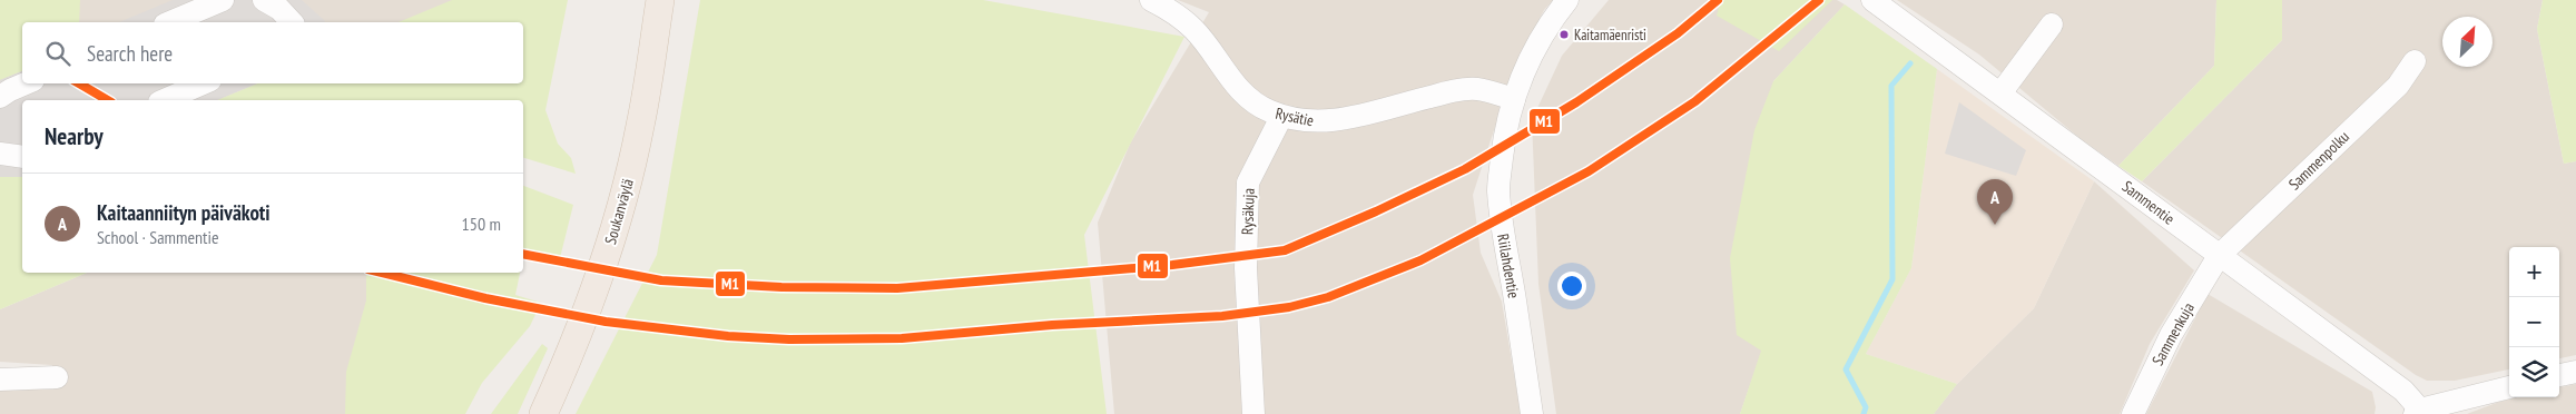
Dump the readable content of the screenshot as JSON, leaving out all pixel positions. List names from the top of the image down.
{
  "streets": {
    "main road": ["Soukanväylä"],
    "street": [
      "Rysätie",
      "Sammenpolku",
      "Sammentie",
      "Rysäkuja",
      "Riilahdentie",
      "Sammenkuja"
    ]
  },
  "crossings": [
    ["Rysätie", "Rysäkuja"],
    ["Rysätie", "Riilahdentie"],
    ["Sammenpolku", "Sammentie"],
    ["Sammenpolku", "Sammenkuja"],
    ["Sammentie", "Sammenkuja"]
  ],
  "places": ["Kaitamäenristi"],
  "lines": ["transit line M1"],
  "north": "top right",
  "page": {
    "search": "Search here",
    "heading": "Nearby",
    "list": [
      {
        "mark": "A",
        "name": "Kaitaanniityn päiväkoti",
        "note": "School · Sammentie",
        "value": "150 m"
      }
    ],
    "pins": "A",
    "map_buttons": ["+", "−"]
  }
}
